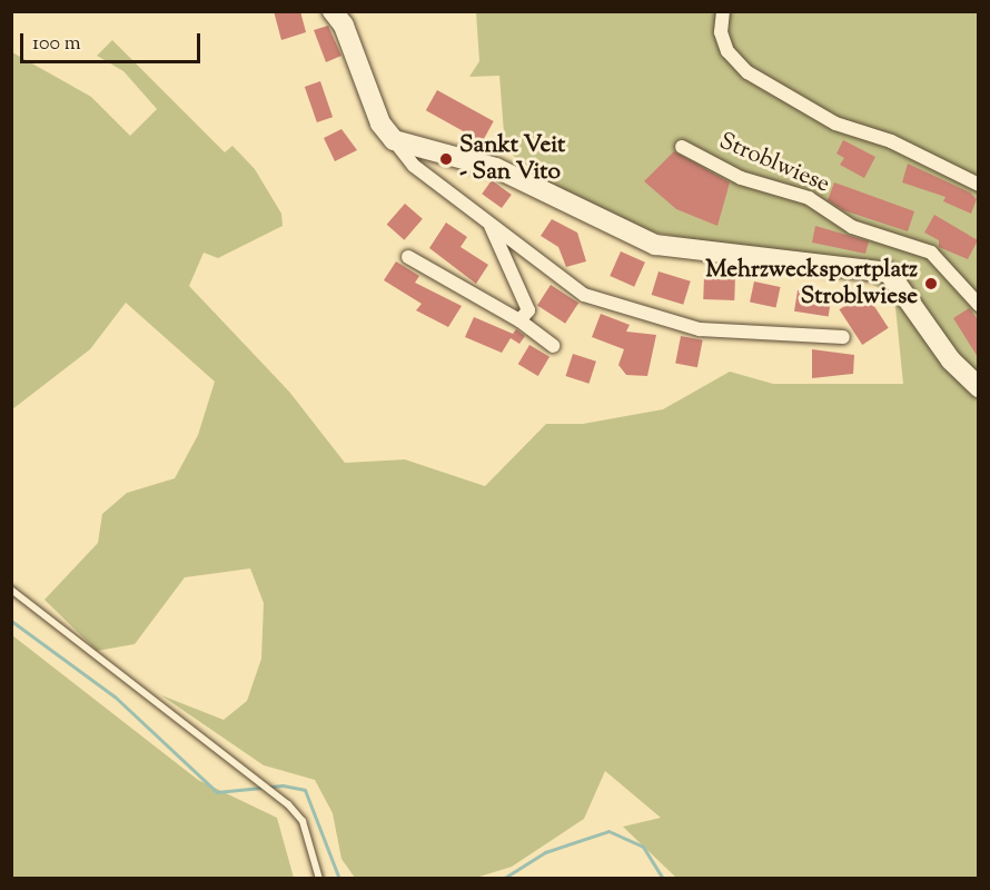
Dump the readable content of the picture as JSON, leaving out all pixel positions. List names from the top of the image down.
{
  "streets": {
    "street": ["Stroblwiese"]
  },
  "places": ["Sankt Veit - San Vito", "Mehrzwecksportplatz Stroblwiese"],
  "scale_bar": "100 m"
}
